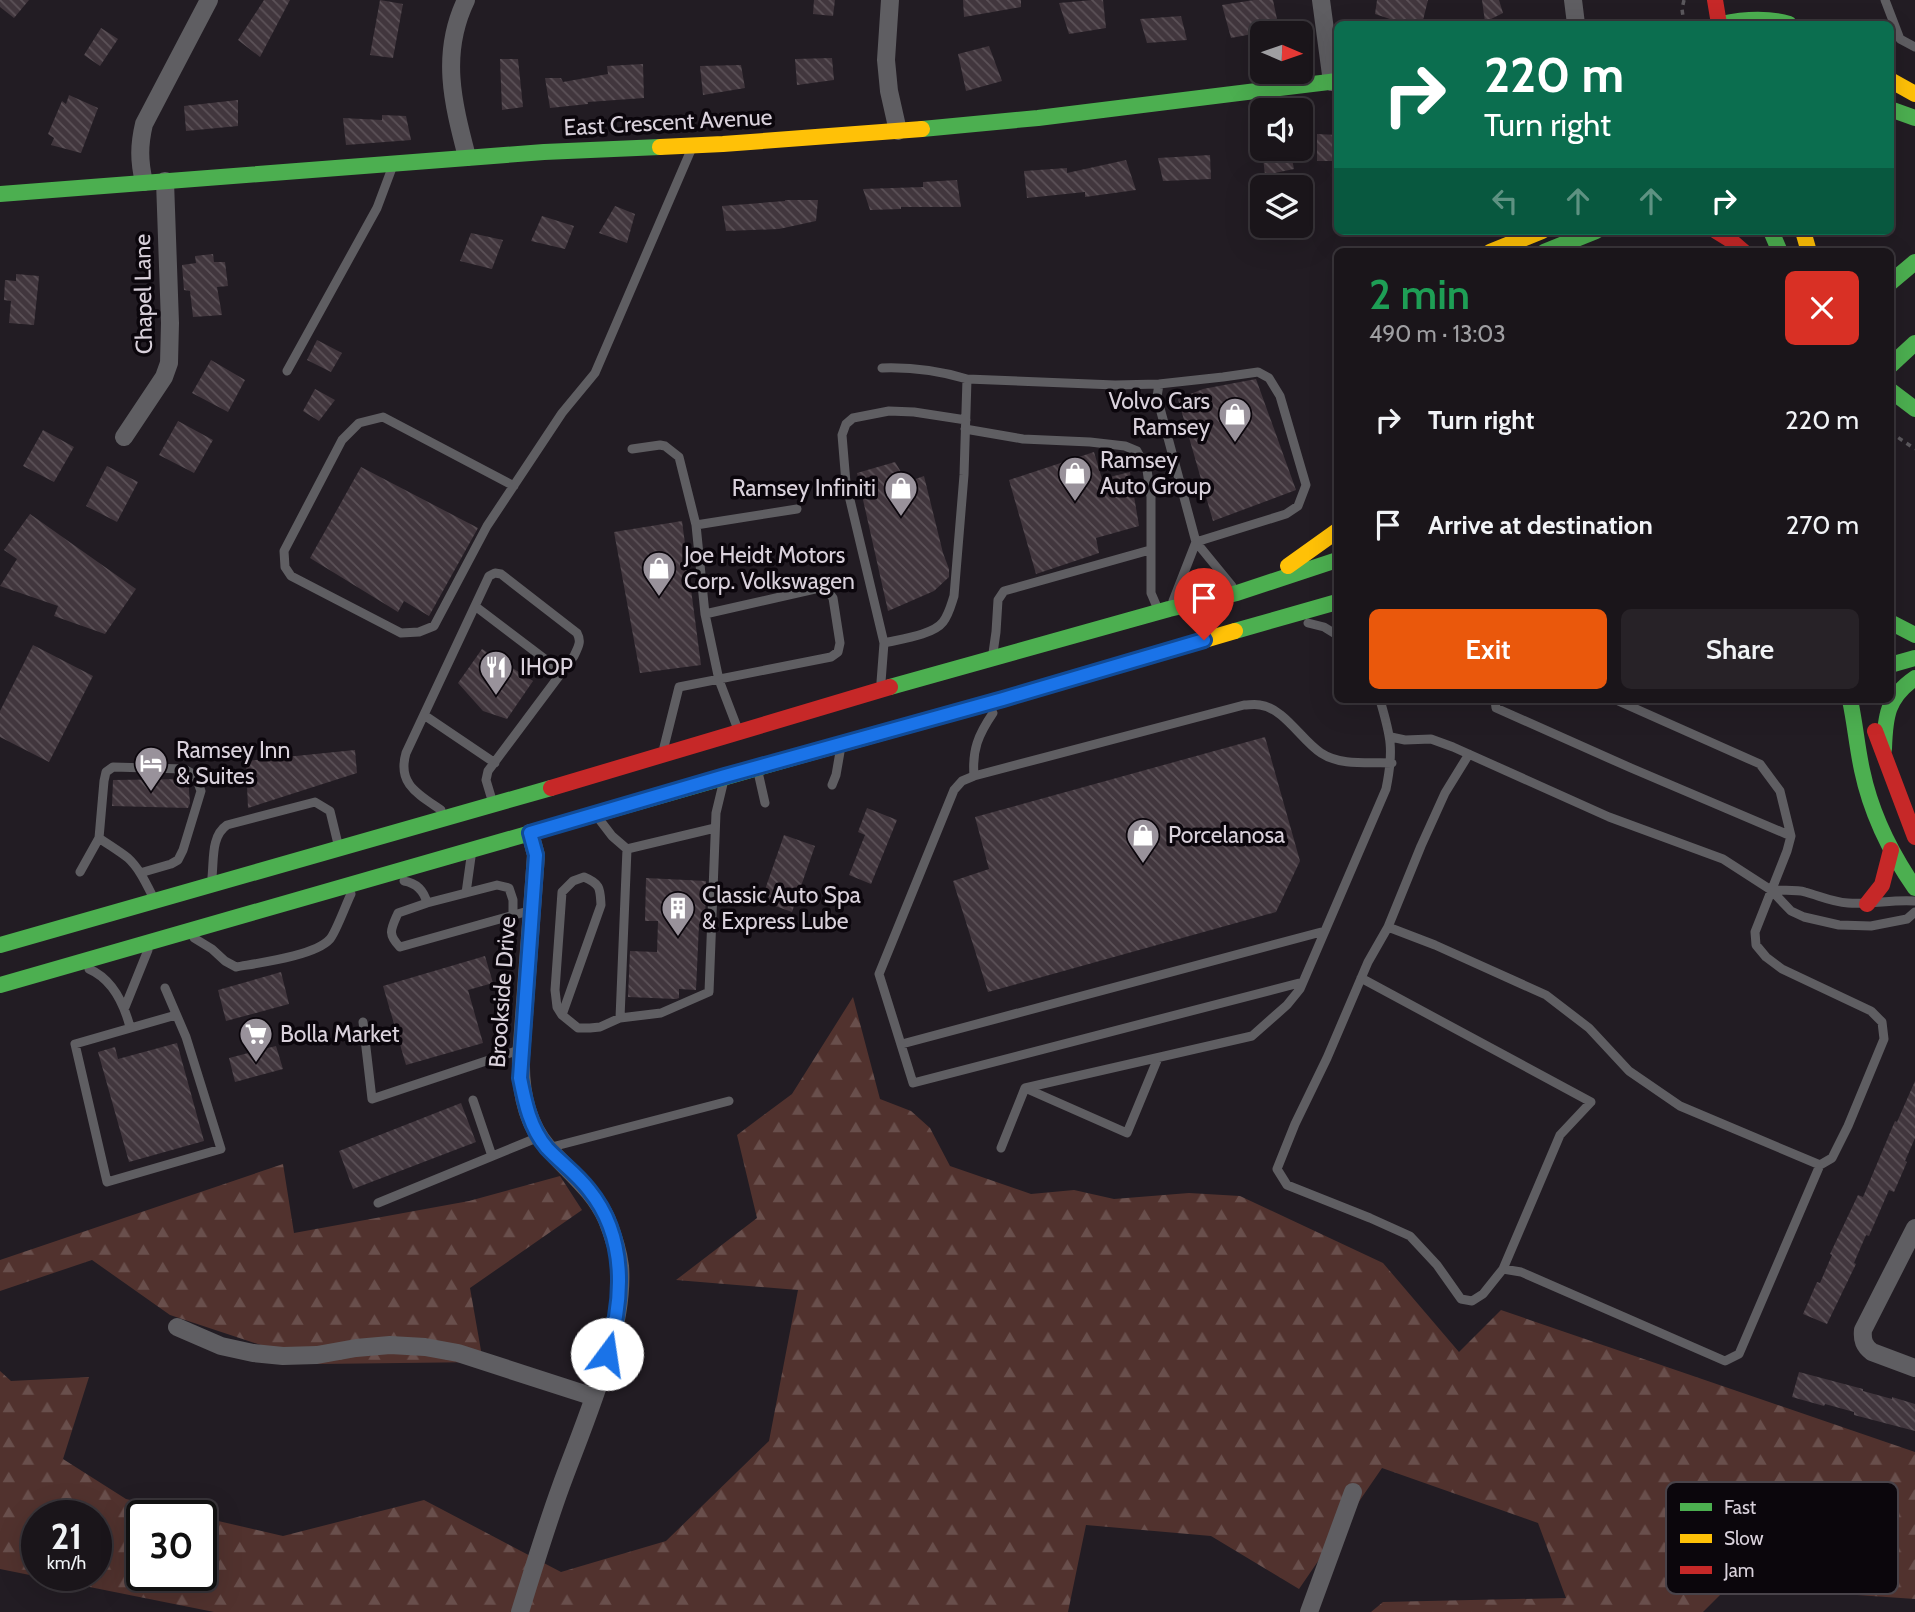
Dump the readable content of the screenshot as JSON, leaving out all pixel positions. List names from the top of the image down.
{
  "streets": {
    "main road": ["East Crescent Avenue"],
    "street": ["Chapel Lane", "Brookside Drive"]
  },
  "crossings": [
    ["East Crescent Avenue", "Chapel Lane"]
  ],
  "places": {
    "shop": [
      "Volvo Cars Ramsey",
      "Ramsey Auto Group",
      "Ramsey Infiniti",
      "Joe Heidt Motors Corp. Volkswagen",
      "Porcelanosa"
    ],
    "restaurant": ["IHOP"],
    "hotel": ["Ramsey Inn & Suites"],
    "building": ["Classic Auto Spa & Express Lube"],
    "supermarket": ["Bolla Market"]
  },
  "legend": ["Fast", "Slow", "Jam"],
  "north": "right",
  "page": {
    "turn": ["220 m", "Turn right"],
    "heading": ["2 min", "490 m · 13:03"],
    "list": [
      {
        "name": "Turn right",
        "value": "220 m"
      },
      {
        "name": "Arrive at destination",
        "value": "270 m"
      }
    ],
    "buttons": ["Exit", "Share"],
    "speed": "21 km/h",
    "limit": "30"
  }
}
